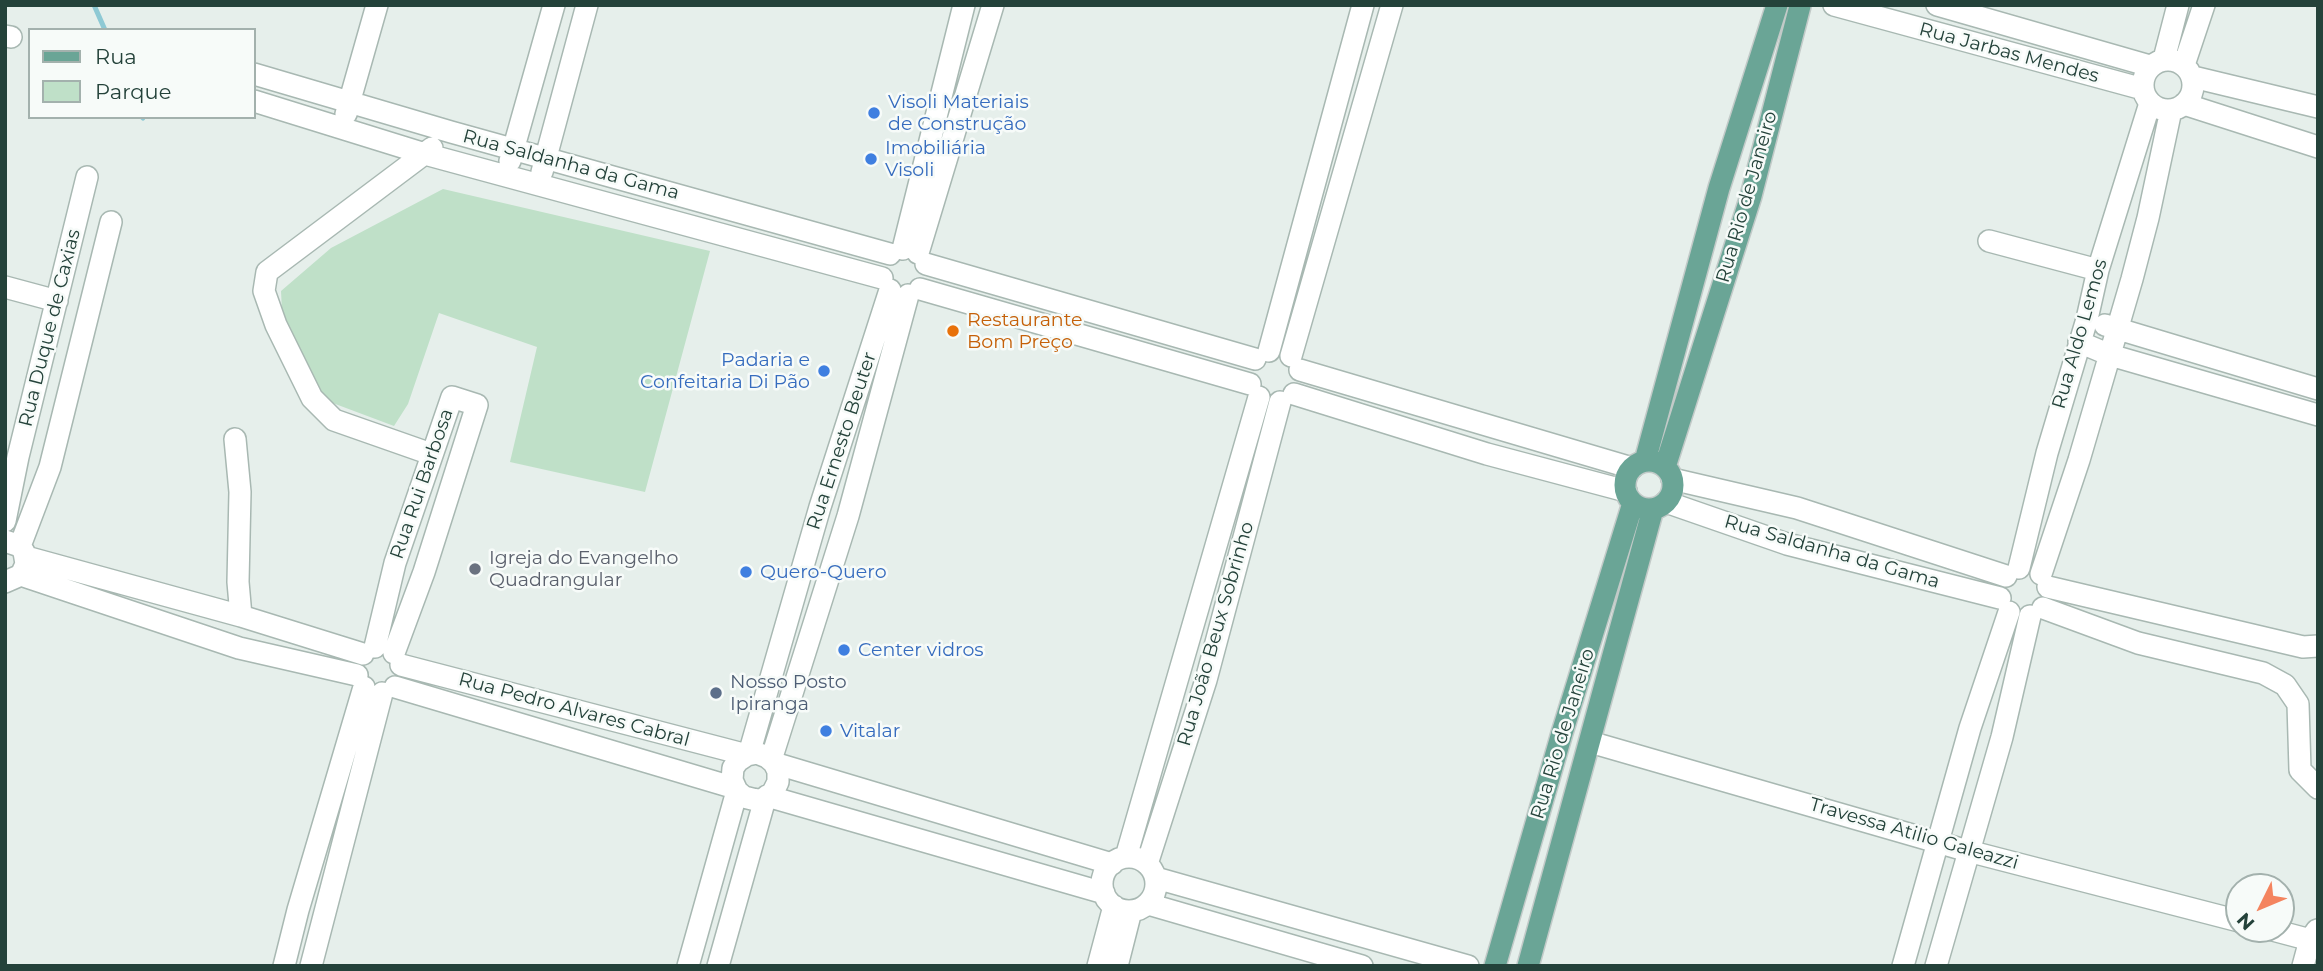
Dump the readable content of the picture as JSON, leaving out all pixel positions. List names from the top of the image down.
{
  "streets": {
    "main road": ["Rua Rio de Janeiro"],
    "street": [
      "Rua Jarbas Mendes",
      "Rua Saldanha da Gama",
      "Rua Duque de Caxias",
      "Rua Aldo Lemos",
      "Rua Ernesto Beuter",
      "Rua Rui Barbosa",
      "Rua João Beux Sobrinho",
      "Rua Pedro Alvares Cabral",
      "Travessa Atilio Galeazzi"
    ]
  },
  "crossings": [
    ["Rua Jarbas Mendes", "Rua Aldo Lemos"],
    ["Rua Saldanha da Gama", "Rua Rio de Janeiro"],
    ["Rua Saldanha da Gama", "Rua Aldo Lemos"],
    ["Rua Saldanha da Gama", "Rua Ernesto Beuter"],
    ["Rua Saldanha da Gama", "Rua João Beux Sobrinho"],
    ["Rua Rio de Janeiro", "Travessa Atilio Galeazzi"],
    ["Rua Duque de Caxias", "Rua Pedro Alvares Cabral"],
    ["Rua Ernesto Beuter", "Rua Pedro Alvares Cabral"],
    ["Rua Rui Barbosa", "Rua Pedro Alvares Cabral"]
  ],
  "places": [
    "Visoli Materiais de Construção",
    "Imobiliária Visoli",
    "Restaurante Bom Preço",
    "Padaria e Confeitaria Di Pão",
    "Igreja do Evangelho Quadrangular",
    "Quero-Quero",
    "Center vidros",
    "Nosso Posto Ipiranga",
    "Vitalar"
  ],
  "legend": ["Rua", "Parque"],
  "north": "bottom left"
}
